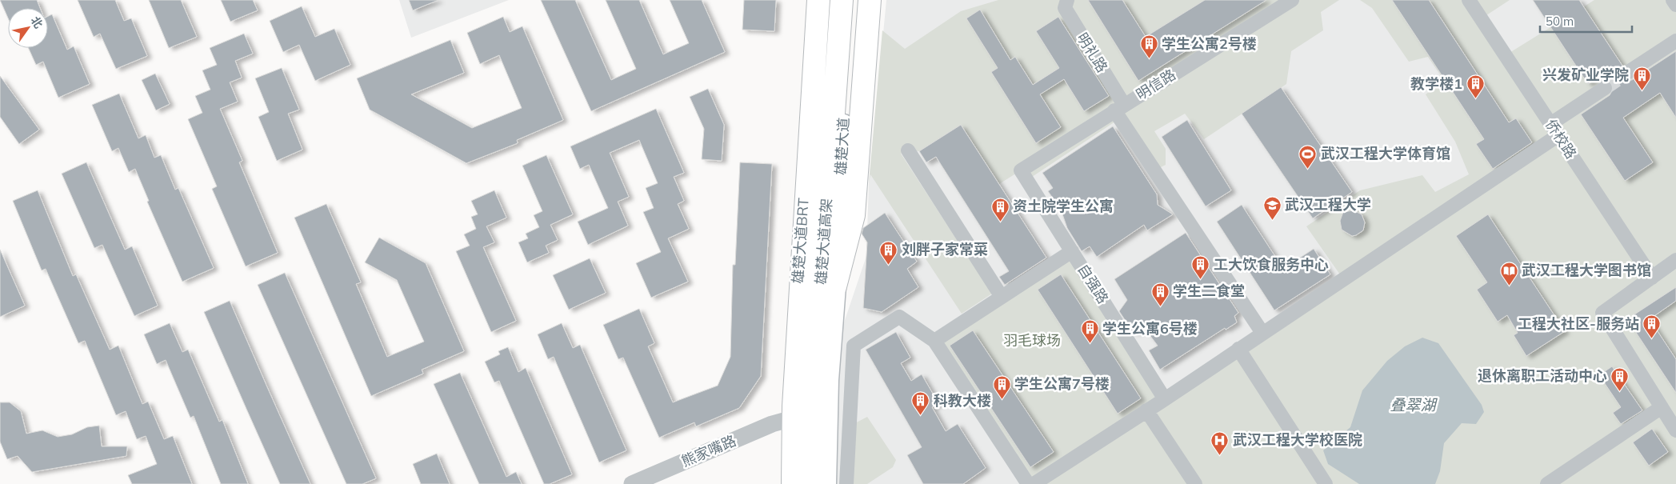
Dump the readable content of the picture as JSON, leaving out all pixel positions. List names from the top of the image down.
{
  "streets": {
    "highway": ["雄楚大道高架"],
    "main road": ["雄楚大道"],
    "street": [
      "明礼路",
      "明信路",
      "侨校路",
      "自强路",
      "熊家嘴路"
    ]
  },
  "crossings": [
    ["明礼路", "明信路"],
    ["明信路", "自强路"]
  ],
  "water": ["叠翠湖"],
  "parks": ["羽毛球场"],
  "places": {
    "building": [
      "学生公寓2号楼",
      "兴发矿业学院",
      "教学楼1",
      "资土院学生公寓",
      "刘胖子家常菜",
      "工大饮食服务中心",
      "学生二食堂",
      "工程大社区-服务站",
      "学生公寓6号楼",
      "退休离职工活动中心",
      "学生公寓7号楼",
      "科教大楼"
    ],
    "sports": ["武汉工程大学体育馆"],
    "school or university": ["武汉工程大学"],
    "library": ["武汉工程大学图书馆"],
    "hospital": ["武汉工程大学校医院"]
  },
  "scale_bar": "50 m",
  "north": "top right"
}
